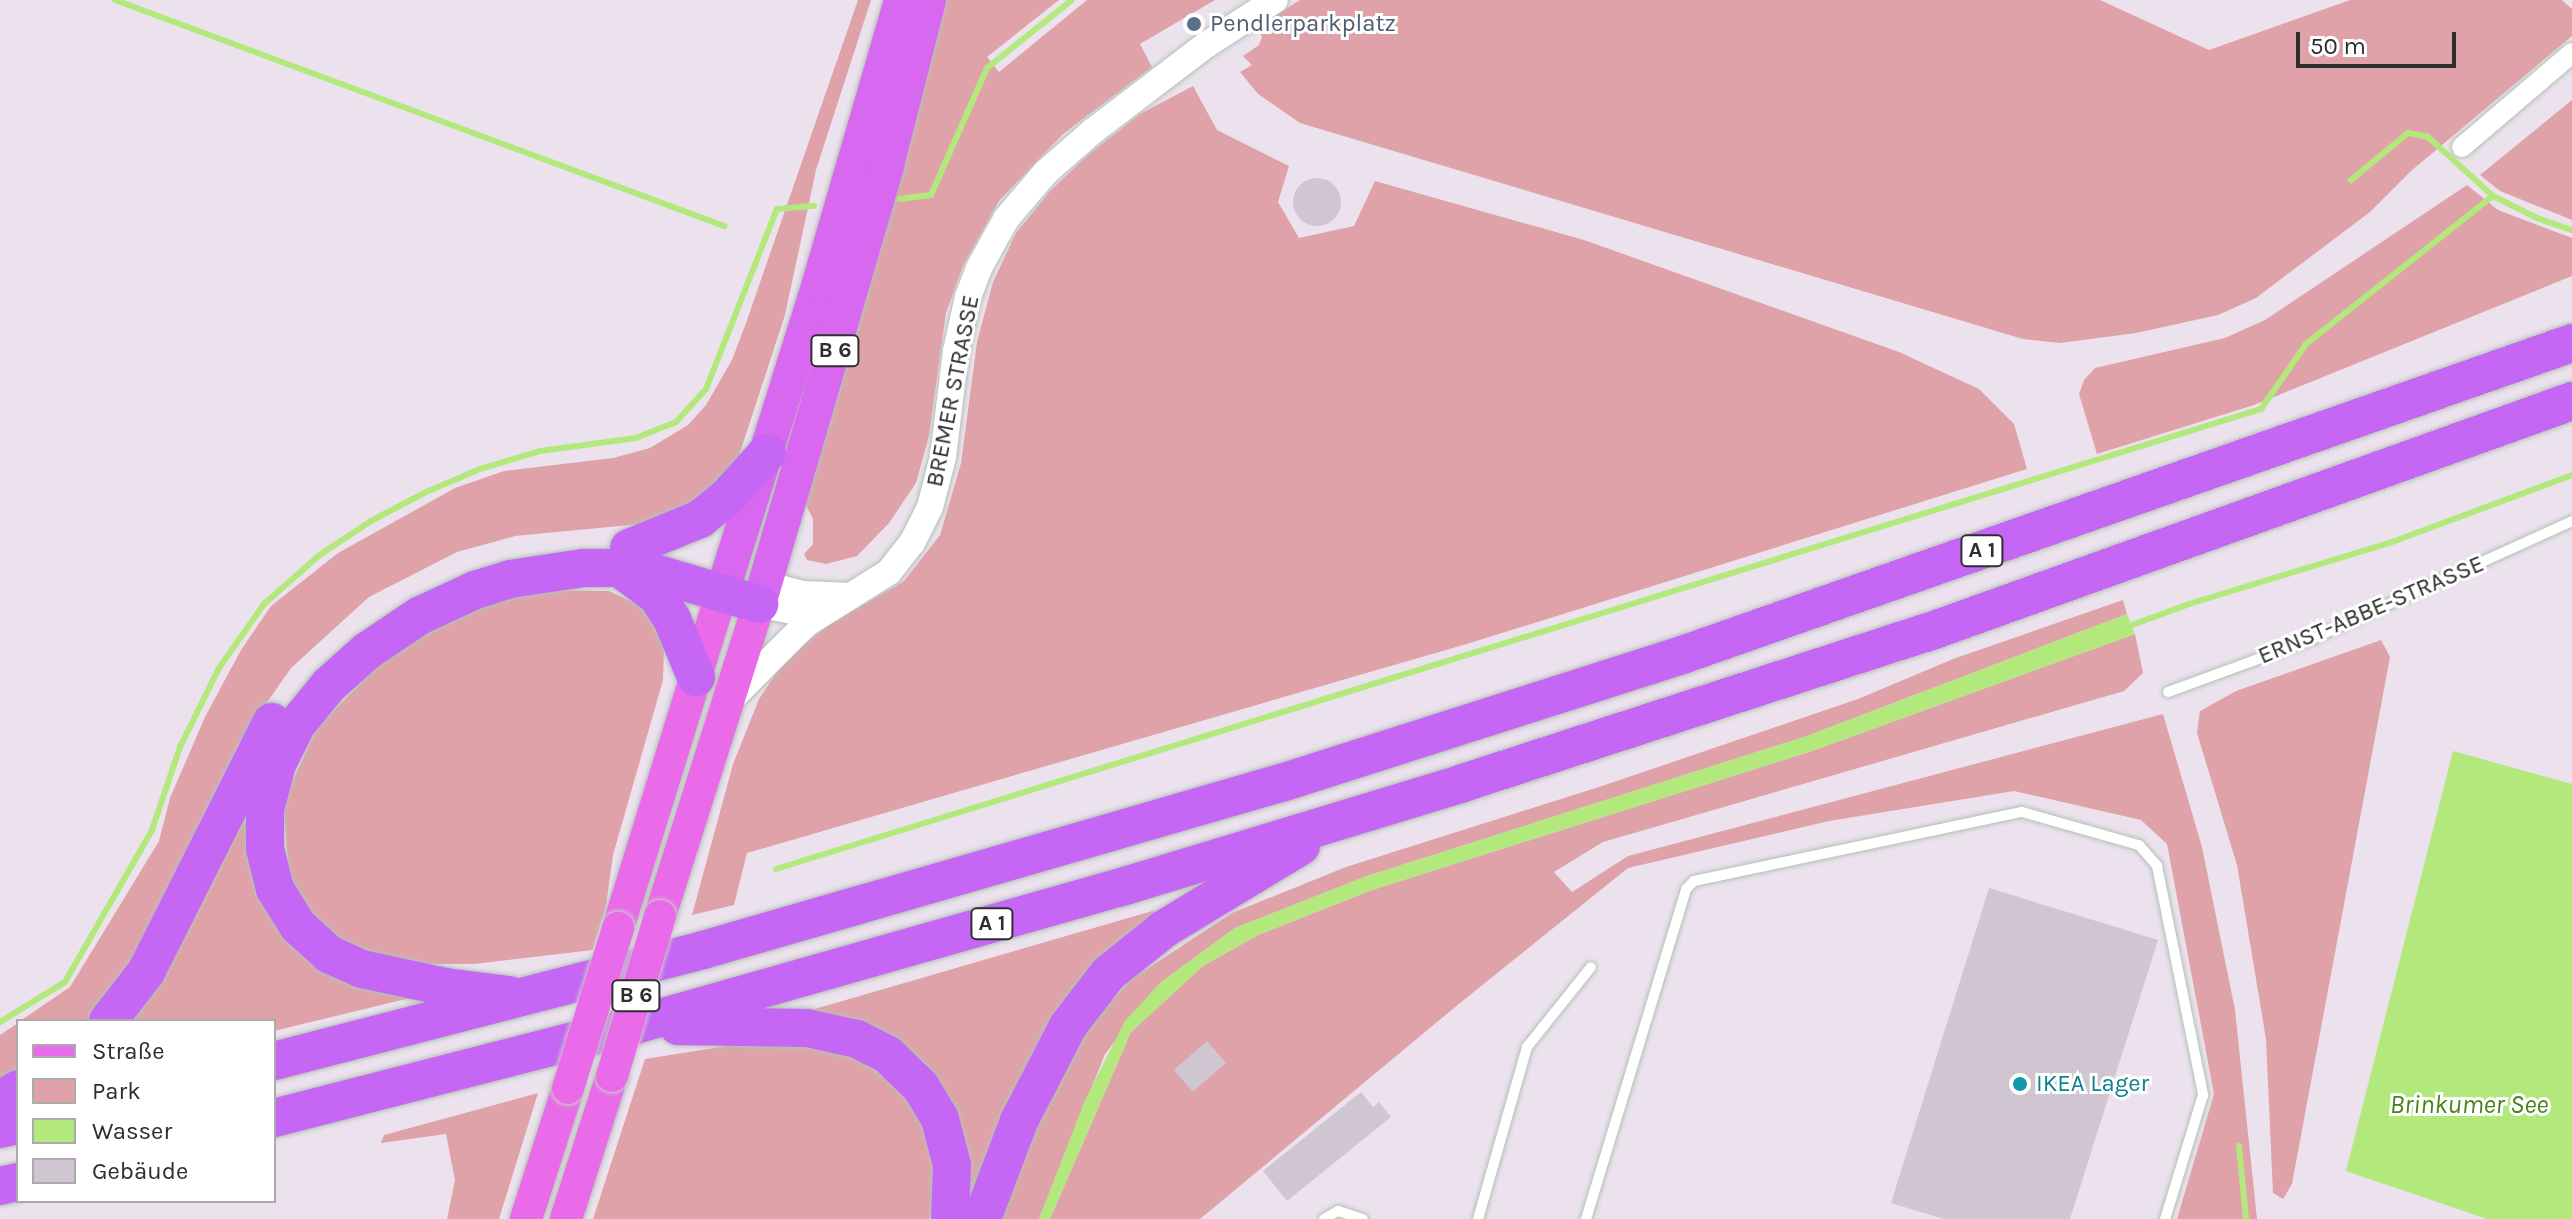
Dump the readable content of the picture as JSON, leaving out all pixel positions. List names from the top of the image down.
{
  "streets": {
    "highway": ["B 6", "A 1"],
    "street": ["BREMER STRASSE"],
    "lane": ["ERNST-ABBE-STRASSE"]
  },
  "crossings": [
    ["B 6", "BREMER STRASSE"]
  ],
  "water": ["Brinkumer See"],
  "places": ["Pendlerparkplatz", "IKEA Lager"],
  "legend": [
    "Straße",
    "Park",
    "Wasser",
    "Gebäude"
  ],
  "scale_bar": "50 m"
}
